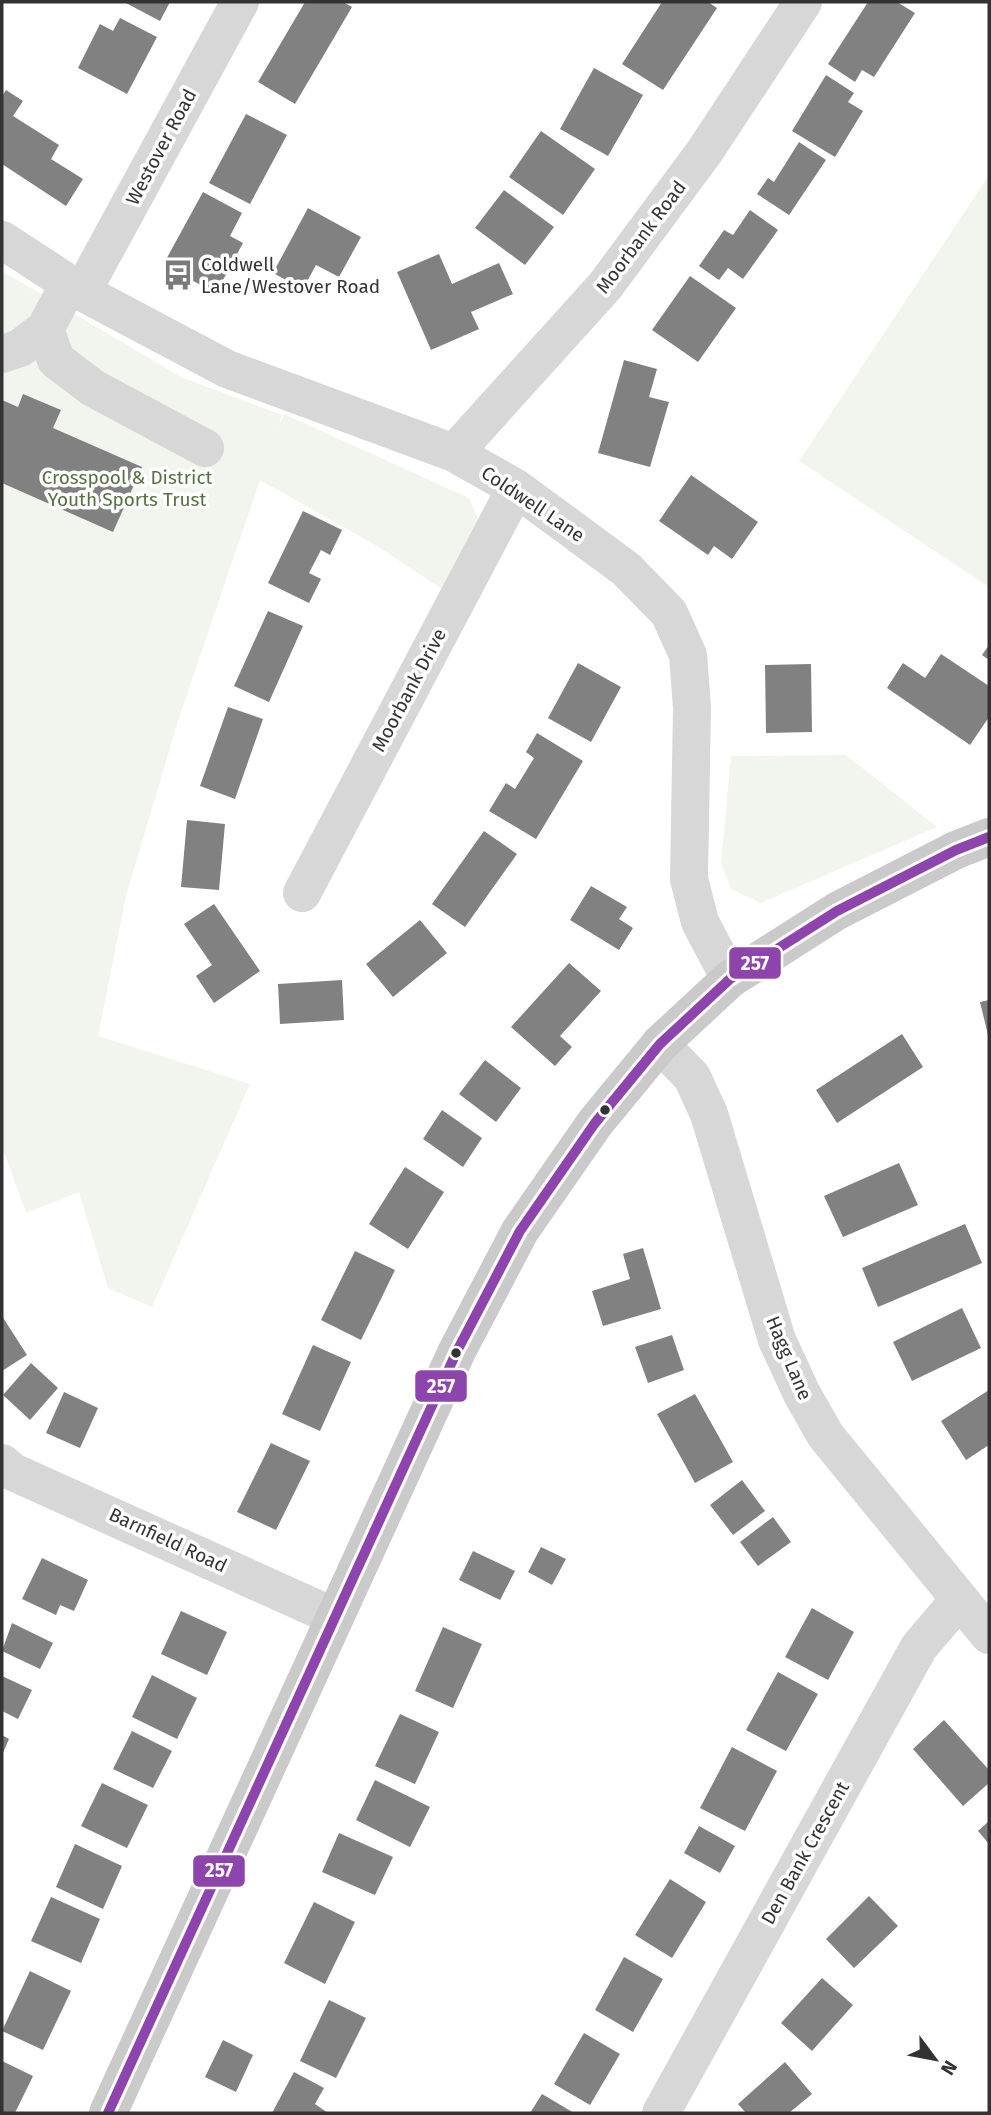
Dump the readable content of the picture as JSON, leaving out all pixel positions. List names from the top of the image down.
{
  "streets": {
    "street": [
      "Westover Road",
      "Moorbank Road",
      "Coldwell Lane",
      "Moorbank Drive",
      "Hagg Lane",
      "Barnfield Road",
      "Den Bank Crescent"
    ]
  },
  "crossings": [
    ["Westover Road", "Coldwell Lane"],
    ["Moorbank Road", "Coldwell Lane"],
    ["Coldwell Lane", "Moorbank Drive"],
    ["Hagg Lane", "Den Bank Crescent"]
  ],
  "parks": ["Crosspool & District Youth Sports Trust"],
  "places": {
    "bus stop": ["Coldwell Lane/Westover Road"]
  },
  "lines": ["transit line 257"],
  "north": "bottom right"
}
